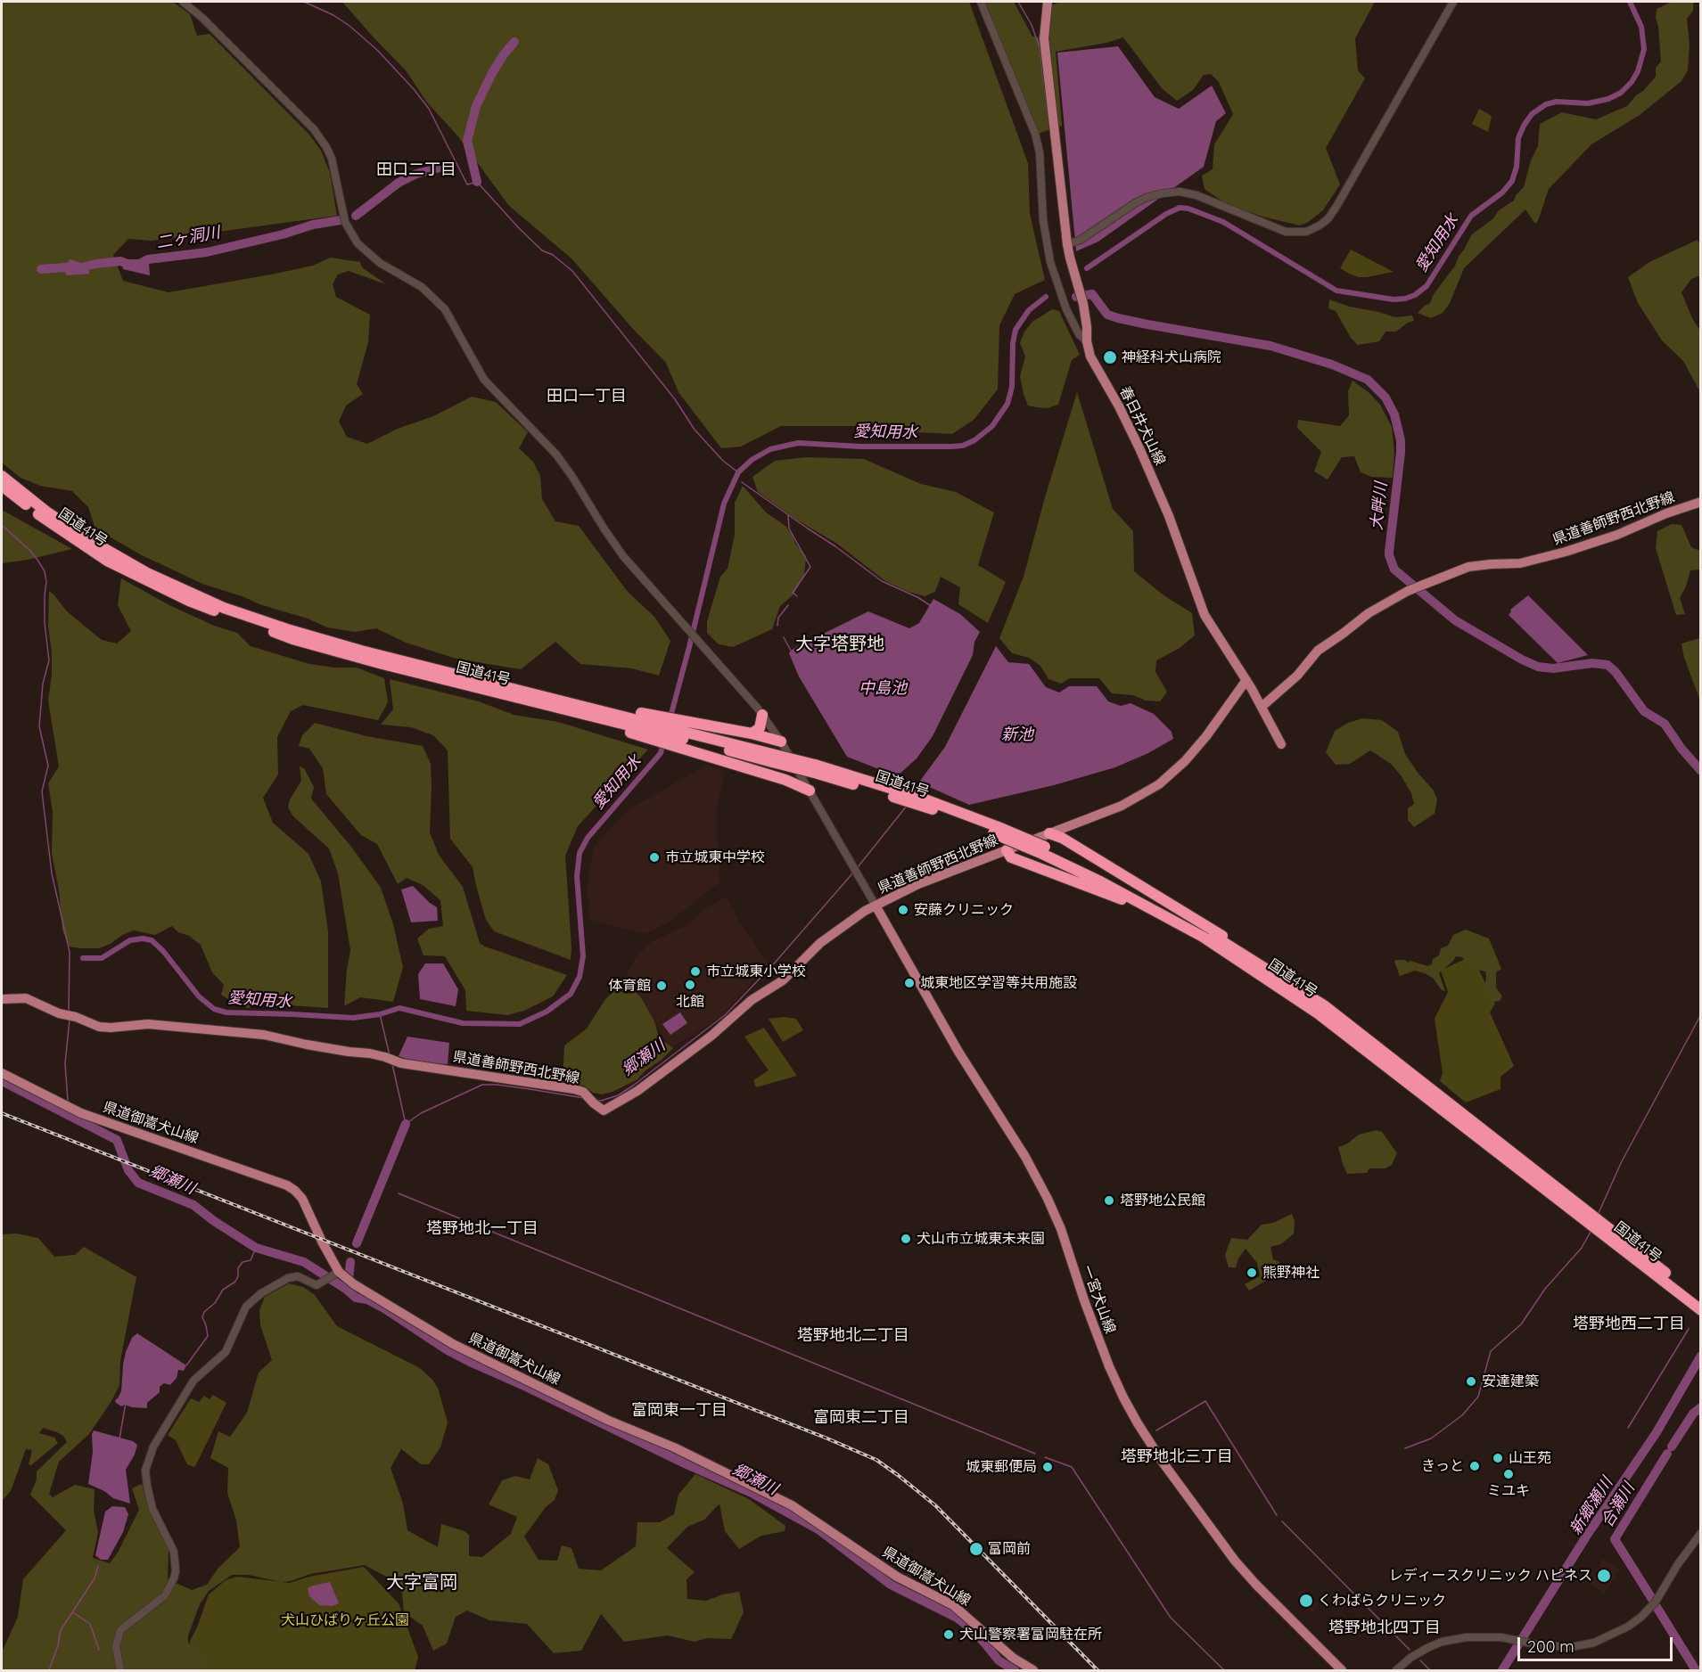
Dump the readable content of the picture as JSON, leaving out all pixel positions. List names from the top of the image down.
{
  "streets": {
    "highway": ["国道41号"],
    "main road": [
      "春日井犬山線",
      "県道善師野西北野線",
      "県道御嵩犬山線",
      "一宮犬山線"
    ]
  },
  "crossings": [
    ["春日井犬山線", "県道善師野西北野線"],
    ["県道善師野西北野線", "一宮犬山線"]
  ],
  "districts": [
    "田口二丁目",
    "田口一丁目",
    "大字塔野地",
    "塔野地北一丁目",
    "塔野地西二丁目",
    "塔野地北二丁目",
    "富岡東一丁目",
    "富岡東二丁目",
    "塔野地北三丁目",
    "大字富岡",
    "塔野地北四丁目"
  ],
  "water": [
    "二ヶ洞川",
    "愛知用水",
    "大畔川",
    "中島池",
    "新池",
    "郷瀬川",
    "合瀬川",
    "新郷瀬川"
  ],
  "parks": ["犬山ひばりヶ丘公園"],
  "places": [
    "神経科犬山病院",
    "市立城東中学校",
    "安藤クリニック",
    "市立城東小学校",
    "城東地区学習等共用施設",
    "北館",
    "体育館",
    "塔野地公民館",
    "犬山市立城東未来園",
    "熊野神社",
    "安達建築",
    "山王苑",
    "きっと",
    "城東郵便局",
    "ミユキ",
    "富岡前",
    "レディースクリニック ハピネス",
    "くわばらクリニック",
    "犬山警察署富岡駐在所"
  ],
  "scale_bar": "200 m"
}
